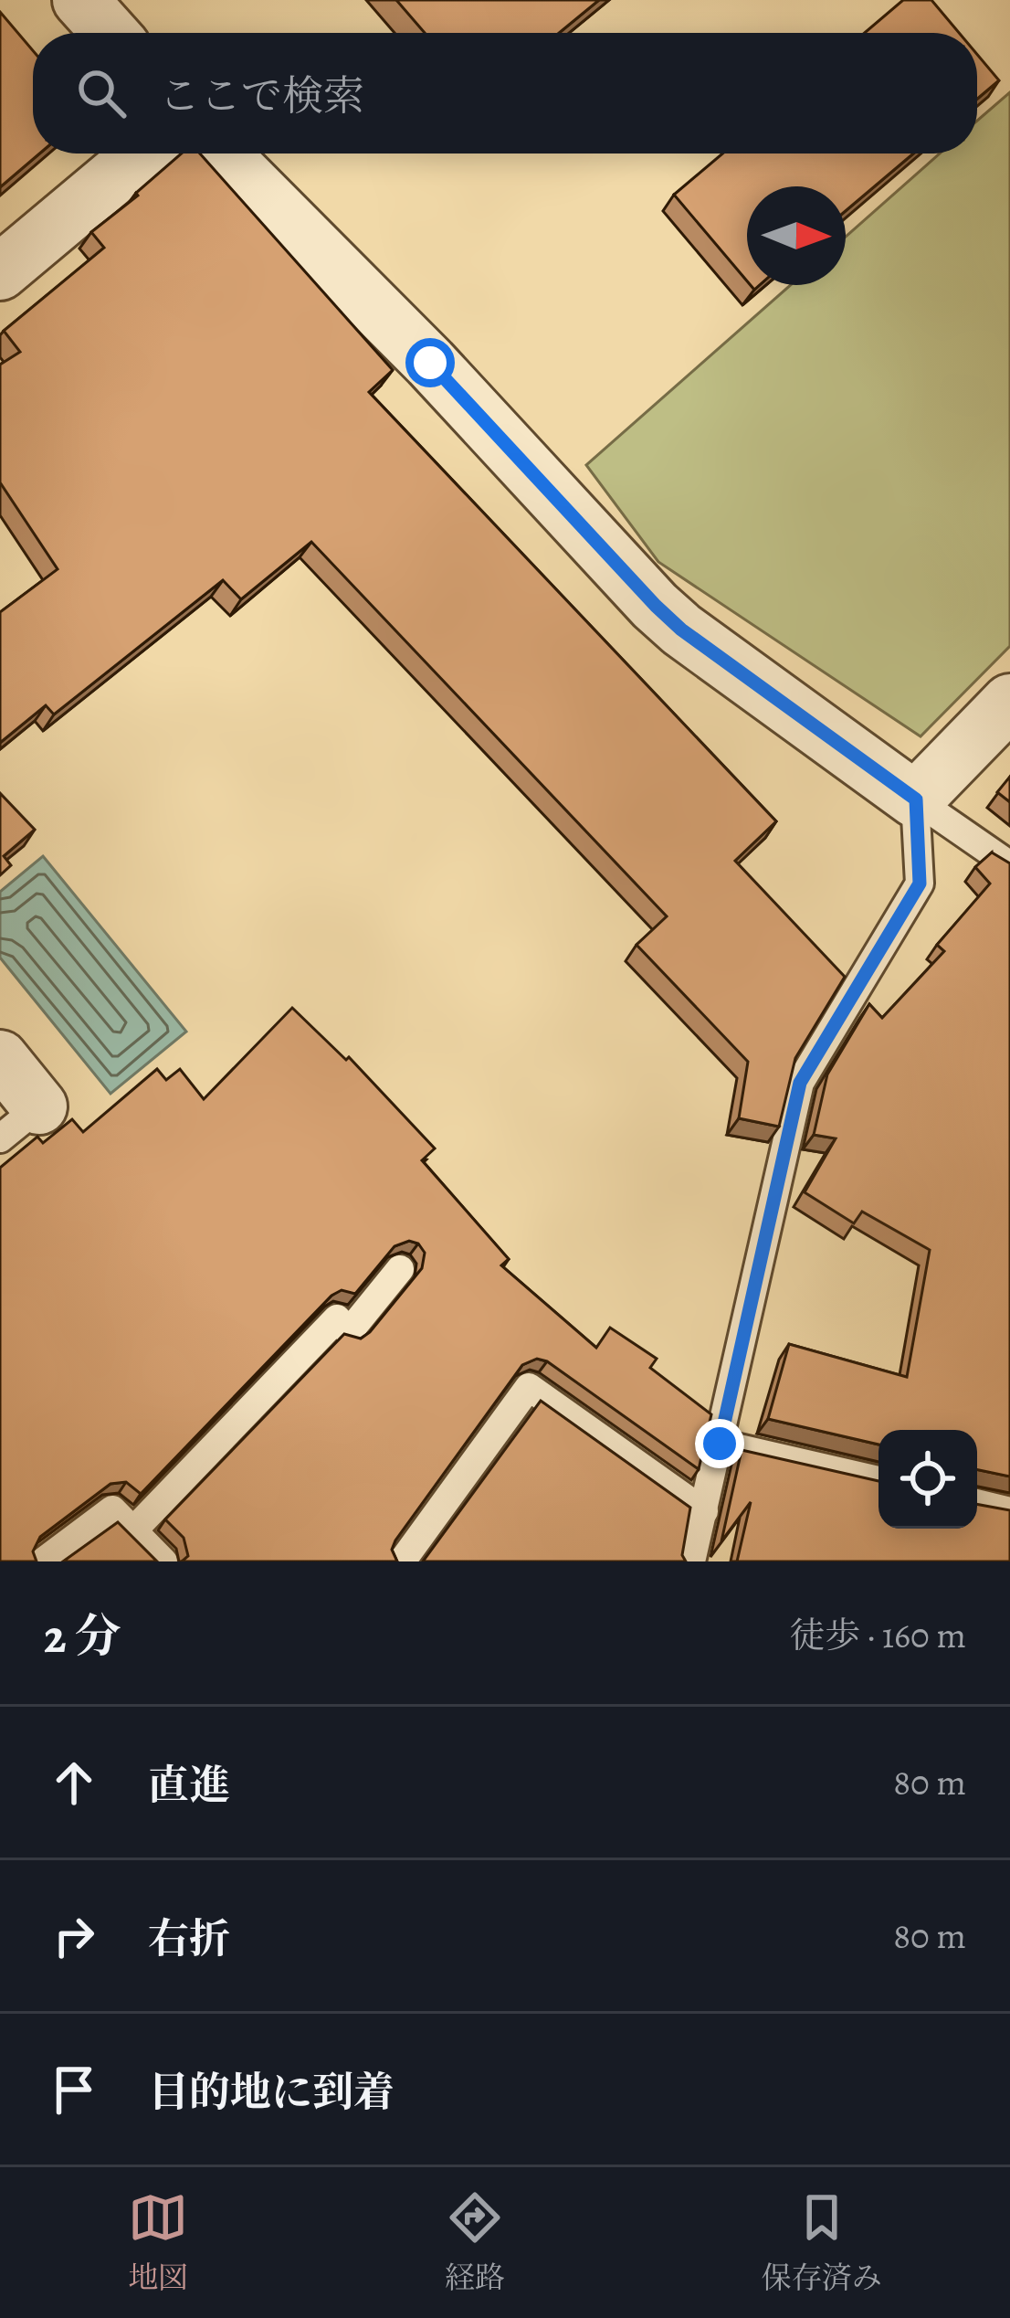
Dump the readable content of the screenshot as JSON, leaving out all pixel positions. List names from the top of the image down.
{
  "north": "right",
  "page": {
    "search": "ここで検索",
    "heading": ["2 分", "徒歩 · 160 m"],
    "list": [
      ["直進", "80 m"],
      ["右折", "80 m"],
      "目的地に到着"
    ],
    "nav": ["地図", "経路", "保存済み"]
  }
}
